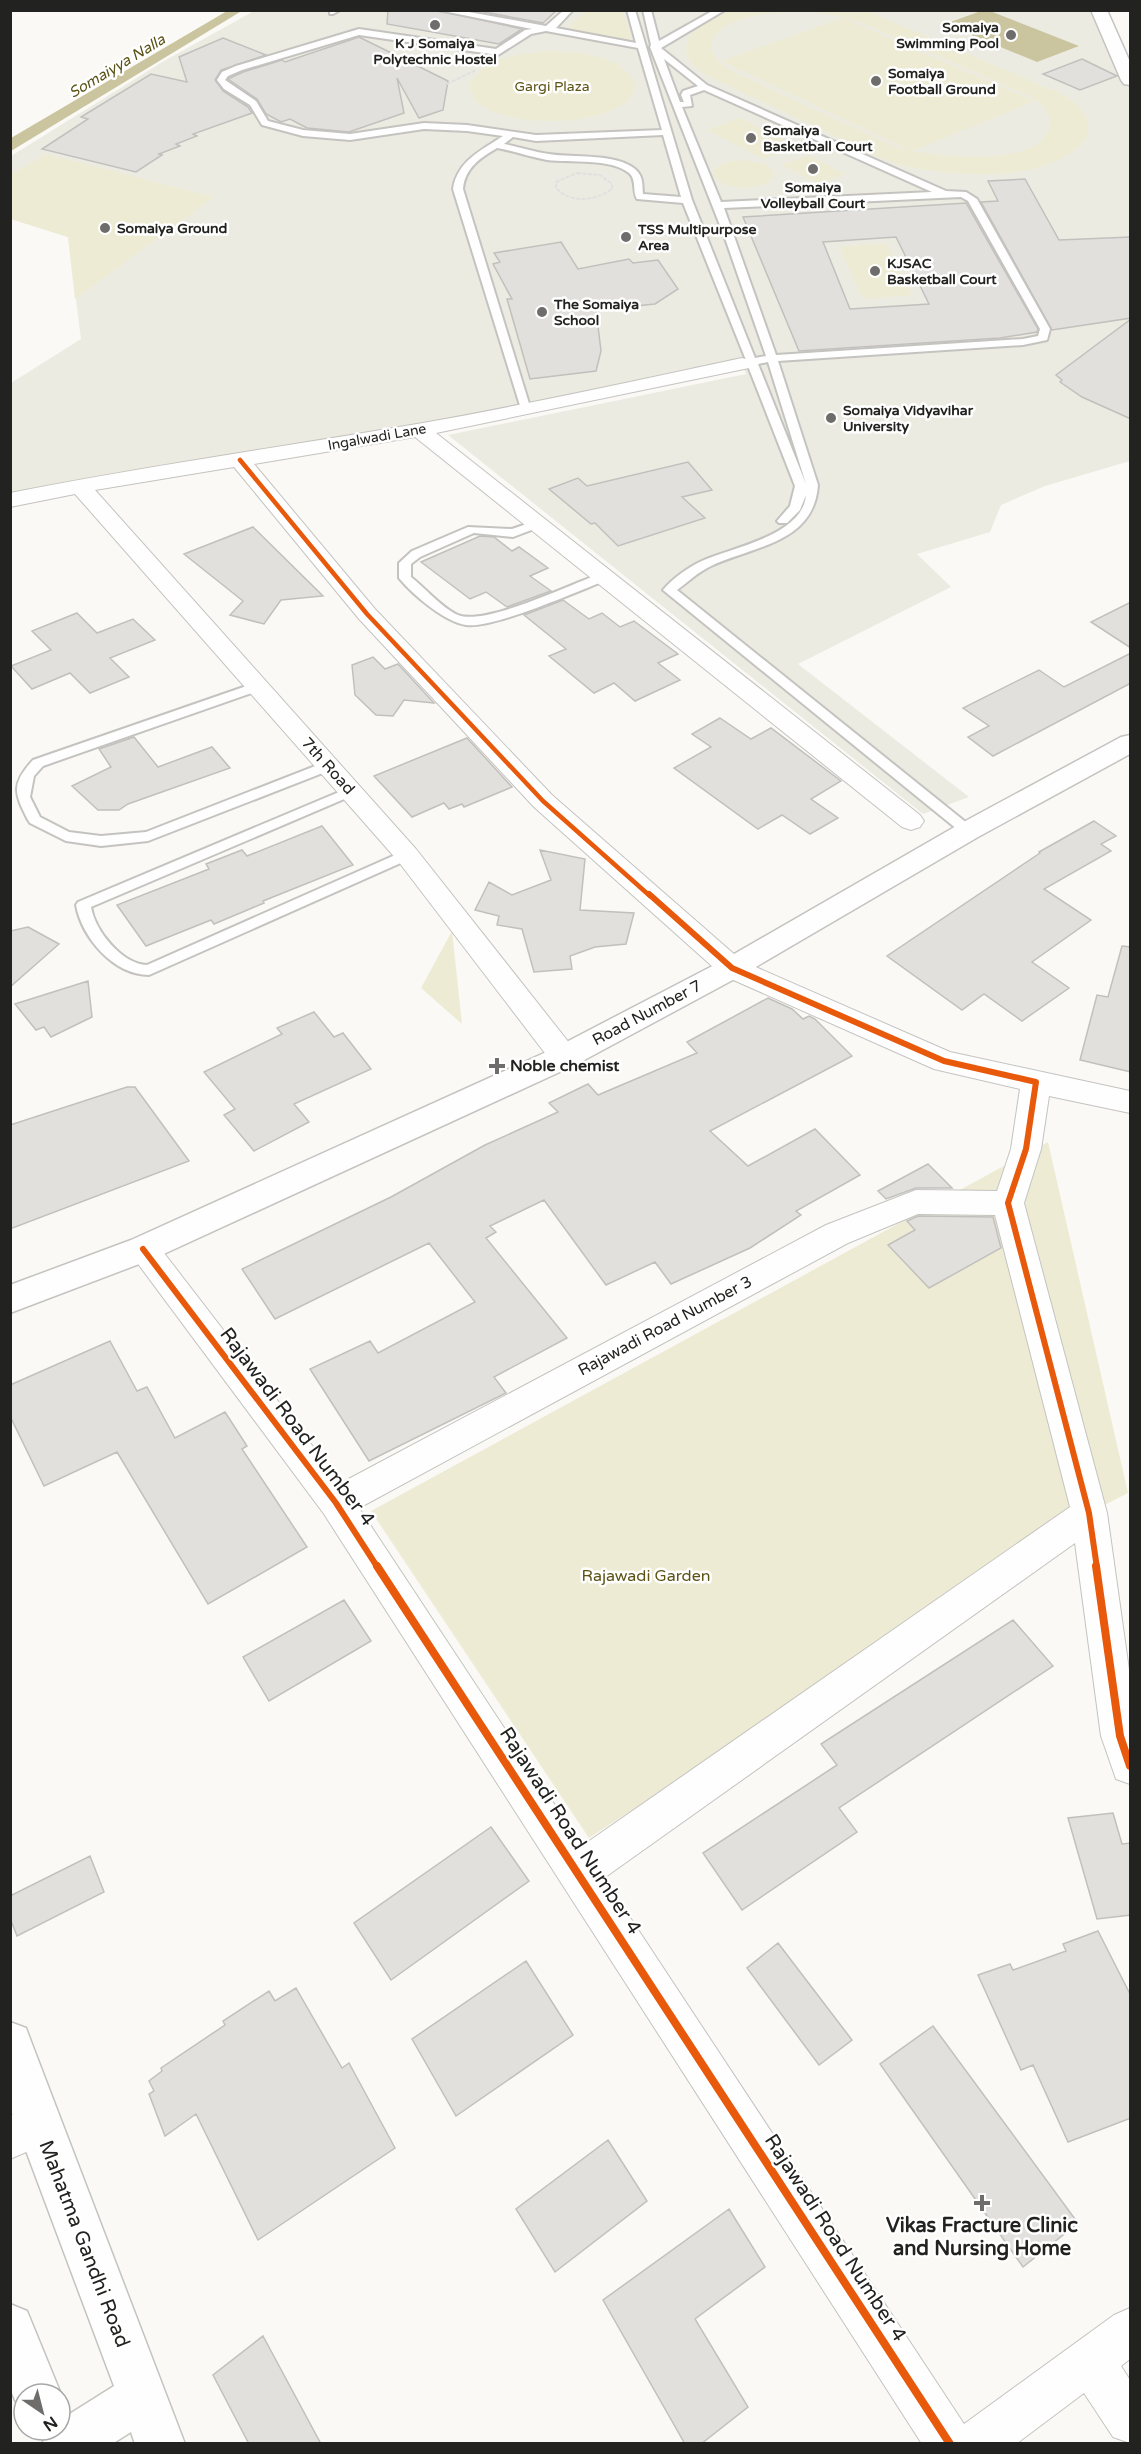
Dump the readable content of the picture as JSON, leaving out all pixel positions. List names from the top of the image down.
{
  "streets": {
    "street": [
      "Ingalwadi Lane",
      "7th Road",
      "Road Number 7",
      "Rajawadi Road Number 3",
      "Rajawadi Road Number 4",
      "Mahatma Gandhi Road"
    ]
  },
  "crossings": [
    ["Ingalwadi Lane", "7th Road"],
    ["7th Road", "Road Number 7"],
    ["Road Number 7", "Rajawadi Road Number 4"],
    ["Rajawadi Road Number 3", "Rajawadi Road Number 4"]
  ],
  "water": ["Somaiyya Nalla"],
  "parks": ["Gargi Plaza", "Rajawadi Garden"],
  "places": {
    "other": [
      "K J Somaiya Polytechnic Hostel",
      "Somaiya Swimming Pool",
      "Somaiya Football Ground",
      "Somaiya Basketball Court",
      "Somaiya Volleyball Court",
      "Somaiya Ground",
      "TSS Multipurpose Area",
      "KJSAC Basketball Court",
      "The Somaiya School",
      "Somaiya Vidyavihar University"
    ],
    "health": ["Noble chemist", "Vikas Fracture Clinic and Nursing Home"]
  },
  "north": "bottom right"
}
